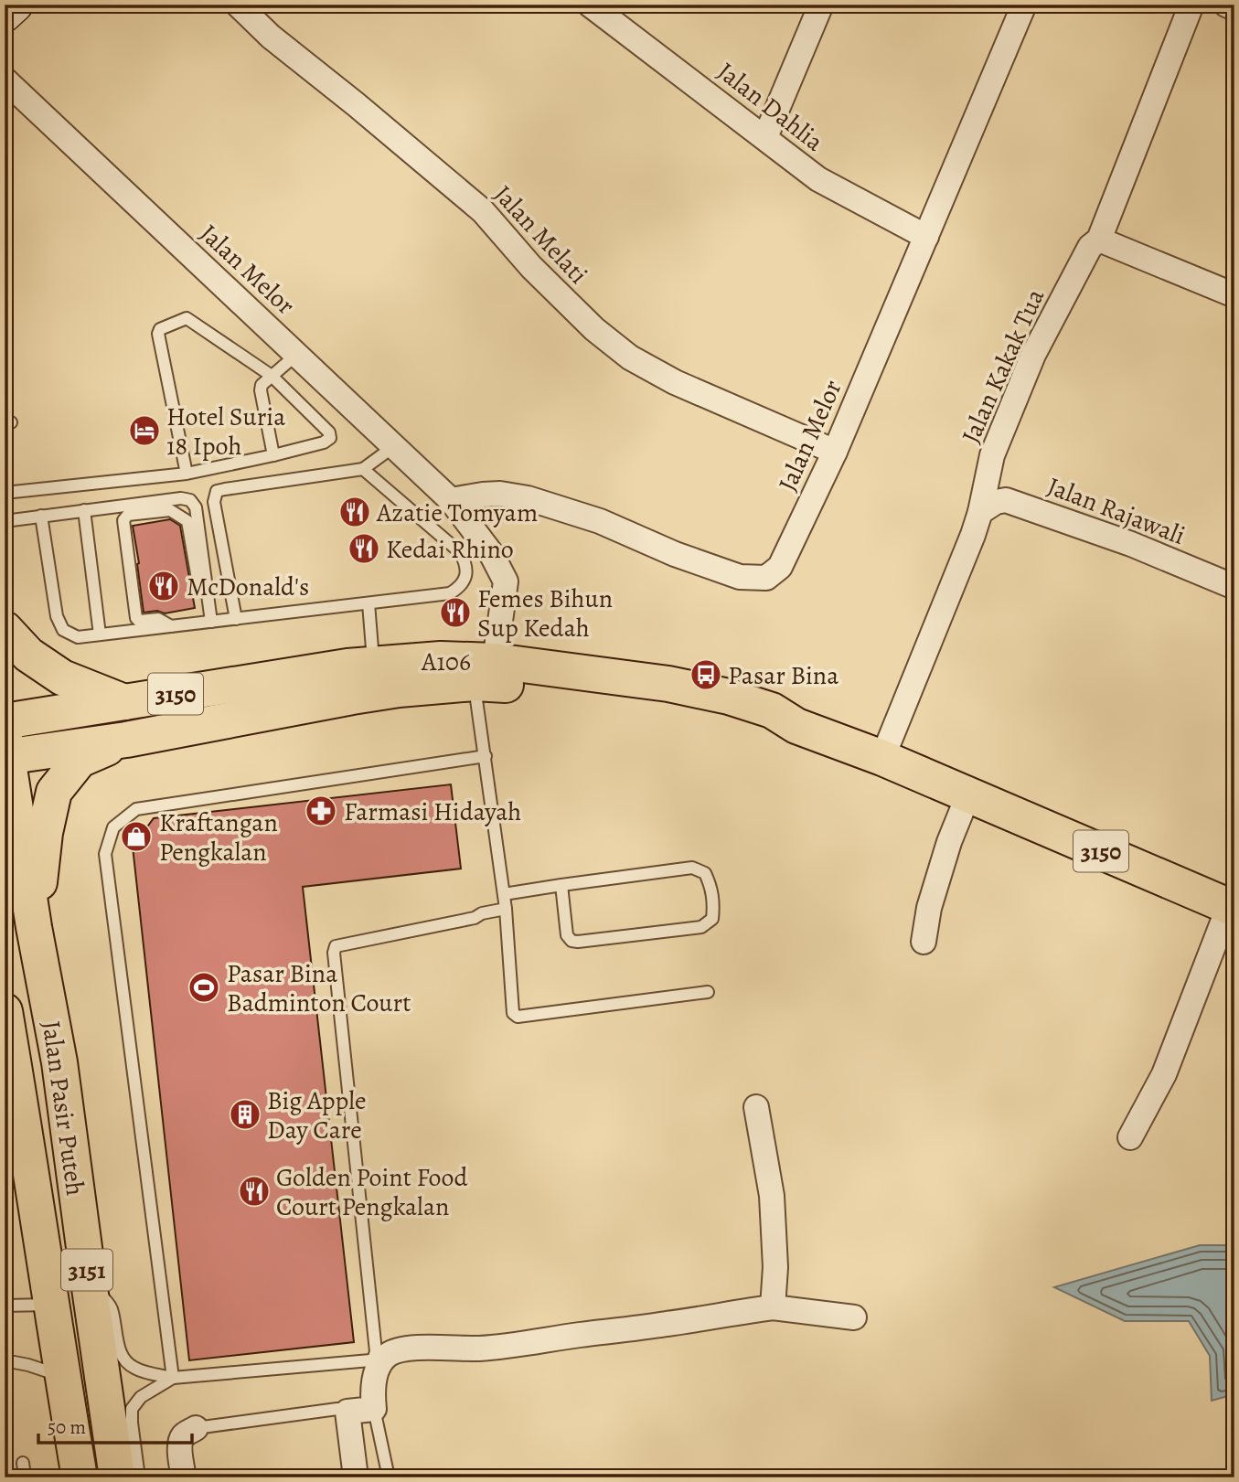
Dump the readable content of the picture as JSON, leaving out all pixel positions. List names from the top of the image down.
{
  "streets": {
    "main road": [
      "A106",
      "3150",
      "Jalan Pasir Puteh",
      "3151"
    ],
    "street": [
      "Jalan Dahlia",
      "Jalan Melati",
      "Jalan Melor",
      "Jalan Kakak Tua",
      "Jalan Rajawali"
    ]
  },
  "crossings": [
    ["Jalan Dahlia", "Jalan Melor"],
    ["Jalan Melati", "Jalan Melor"],
    ["Jalan Melor", "A106"],
    ["Jalan Melor", "3150"],
    ["Jalan Kakak Tua", "Jalan Rajawali"],
    ["Jalan Kakak Tua", "3150"],
    ["A106", "3150"],
    ["3150", "Jalan Pasir Puteh"]
  ],
  "places": {
    "hotel": ["Hotel Suria 18 Ipoh"],
    "restaurant": [
      "Azatie Tomyam",
      "Kedai Rhino",
      "McDonald's",
      "Femes Bihun Sup Kedah",
      "Golden Point Food Court Pengkalan"
    ],
    "bus stop": ["Pasar Bina"],
    "pharmacy": ["Farmasi Hidayah"],
    "shop": ["Kraftangan Pengkalan"],
    "sports": ["Pasar Bina Badminton Court"],
    "building": ["Big Apple Day Care"]
  },
  "scale_bar": "50 m"
}
